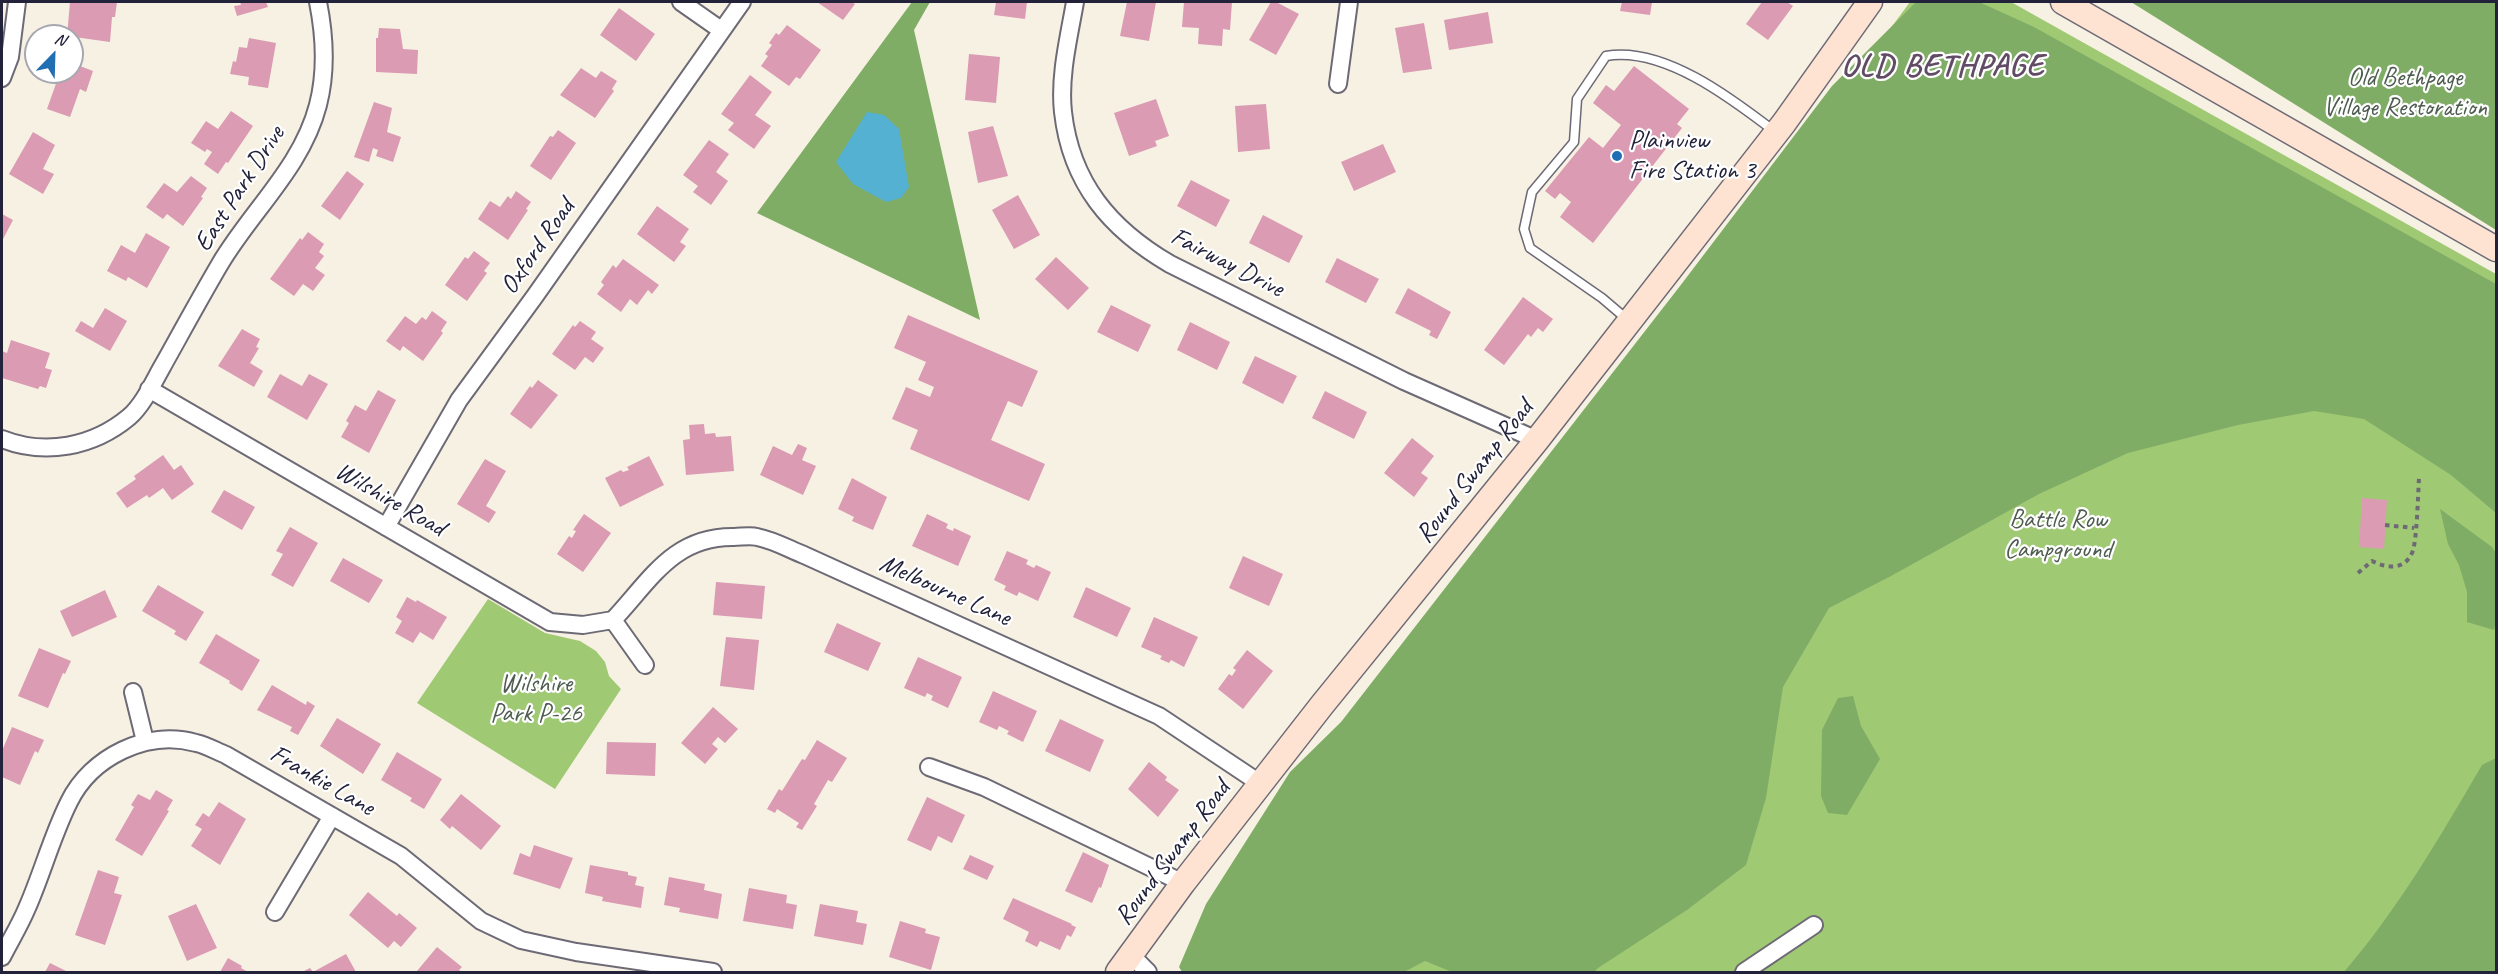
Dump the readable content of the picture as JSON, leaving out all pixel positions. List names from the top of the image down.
{
  "streets": {
    "main road": ["Round Swamp Road"],
    "street": [
      "East Park Drive",
      "Oxford Road",
      "Fairway Drive",
      "Wilshire Road",
      "Melbourne Lane",
      "Frankie Lane"
    ]
  },
  "crossings": [
    ["East Park Drive", "Wilshire Road"],
    ["Oxford Road", "Wilshire Road"],
    ["Fairway Drive", "Round Swamp Road"],
    ["Round Swamp Road", "Melbourne Lane"],
    ["Wilshire Road", "Melbourne Lane"]
  ],
  "districts": ["OLD BETHPAGE"],
  "parks": ["Old Bethpage Village Restoration", "Battle Row Campground", "Wilshire Park P-26"],
  "places": ["Plainview Fire Station 3"],
  "north": "top right"
}
